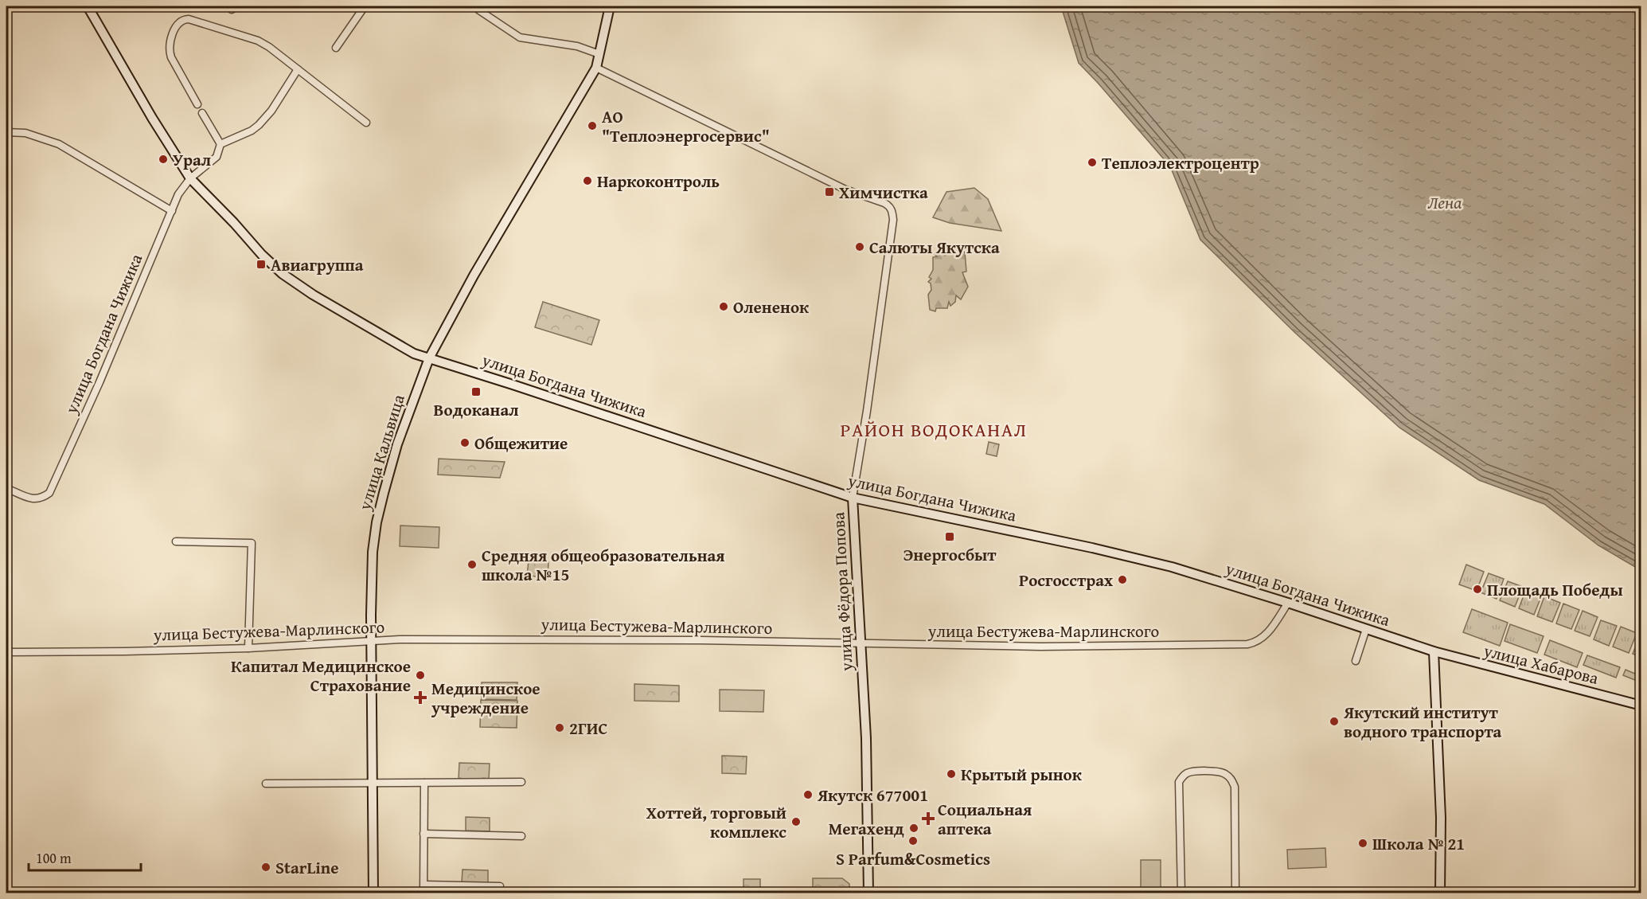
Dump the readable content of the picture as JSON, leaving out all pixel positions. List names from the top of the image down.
{
  "streets": {
    "main road": [
      "улица Богдана Чижика",
      "улица Кальвица",
      "улица Фёдора Попова",
      "улица Хабарова"
    ],
    "street": ["улица Бестужева-Марлинского"]
  },
  "crossings": [
    ["улица Богдана Чижика", "улица Кальвица"],
    ["улица Богдана Чижика", "улица Фёдора Попова"],
    ["улица Богдана Чижика", "улица Бестужева-Марлинского"],
    ["улица Богдана Чижика", "улица Хабарова"],
    ["улица Кальвица", "улица Фёдора Попова"],
    ["улица Кальвица", "улица Бестужева-Марлинского"],
    ["улица Фёдора Попова", "улица Бестужева-Марлинского"]
  ],
  "districts": ["РАЙОН ВОДОКАНАЛ"],
  "water": ["Лена"],
  "places": {
    "other": [
      "АО \"Теплоэнергосервис\"",
      "Урал",
      "Теплоэлектроцентр",
      "Наркоконтроль",
      "Салюты Якутска",
      "Олененок",
      "Общежитие",
      "Средняя общеобразовательная школа №15",
      "Росгосстрах",
      "Площадь Победы",
      "Капитал Медицинское Страхование",
      "Якутский институт водного транспорта",
      "2ГИС",
      "Крытый рынок",
      "Якутск 677001",
      "Хоттей, торговый комплекс",
      "Мегахенд",
      "S Parfum&Cosmetics",
      "Школа № 21",
      "StarLine"
    ],
    "transit": [
      "Химчистка",
      "Авиагруппа",
      "Водоканал",
      "Энергосбыт"
    ],
    "health": ["Медицинское учреждение", "Социальная аптека"]
  },
  "scale_bar": "100 m"
}
